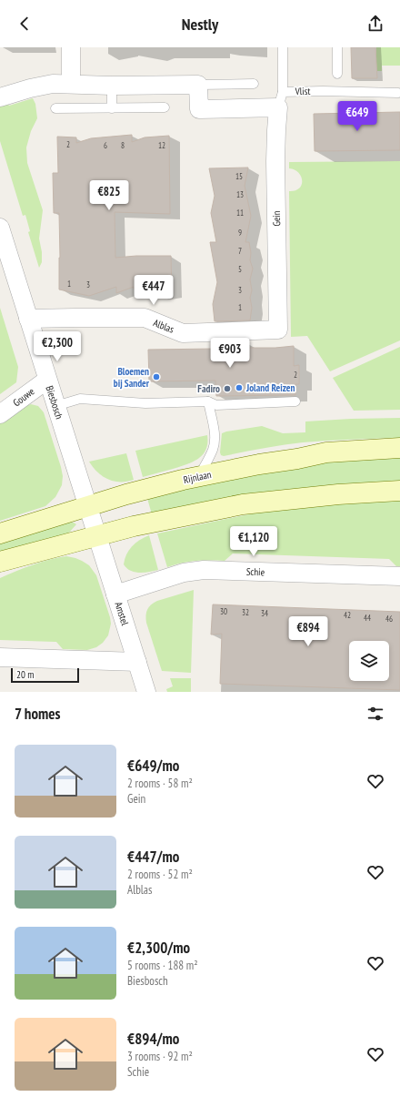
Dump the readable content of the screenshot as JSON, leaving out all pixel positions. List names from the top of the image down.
{
  "streets": {
    "street": [
      "Vlist",
      "Gein",
      "Alblas",
      "Gouwe",
      "Biesbosch",
      "Rijnlaan",
      "Schie",
      "Amstel"
    ]
  },
  "crossings": [
    ["Vlist", "Gein"],
    ["Gein", "Alblas"],
    ["Alblas", "Biesbosch"],
    ["Gouwe", "Biesbosch"],
    ["Biesbosch", "Rijnlaan"],
    ["Biesbosch", "Amstel"],
    ["Schie", "Amstel"]
  ],
  "places": ["Bloemen bij Sander", "Joland Reizen", "Fadiro"],
  "house_numbers": [
    "2",
    "6",
    "8",
    "12",
    "15",
    "13",
    "11",
    "9",
    "7",
    "5",
    "1",
    "3",
    "3",
    "1",
    "2",
    "30",
    "32",
    "34",
    "42",
    "44",
    "46"
  ],
  "scale_bar": "20 m",
  "page": {
    "header": "Nestly",
    "price": [
      "€649",
      "€825",
      "€447",
      "€2,300",
      "€903",
      "€1,120",
      "€894"
    ],
    "scale": "20 m",
    "heading": "7 homes",
    "list": [
      {
        "name": "€649/mo",
        "note": "2 rooms · 58 m² · Gein"
      },
      {
        "name": "€447/mo",
        "note": "2 rooms · 52 m² · Alblas"
      },
      {
        "name": "€2,300/mo",
        "note": "5 rooms · 188 m² · Biesbosch"
      },
      {
        "name": "€894/mo",
        "note": "3 rooms · 92 m² · Schie"
      }
    ]
  }
}
